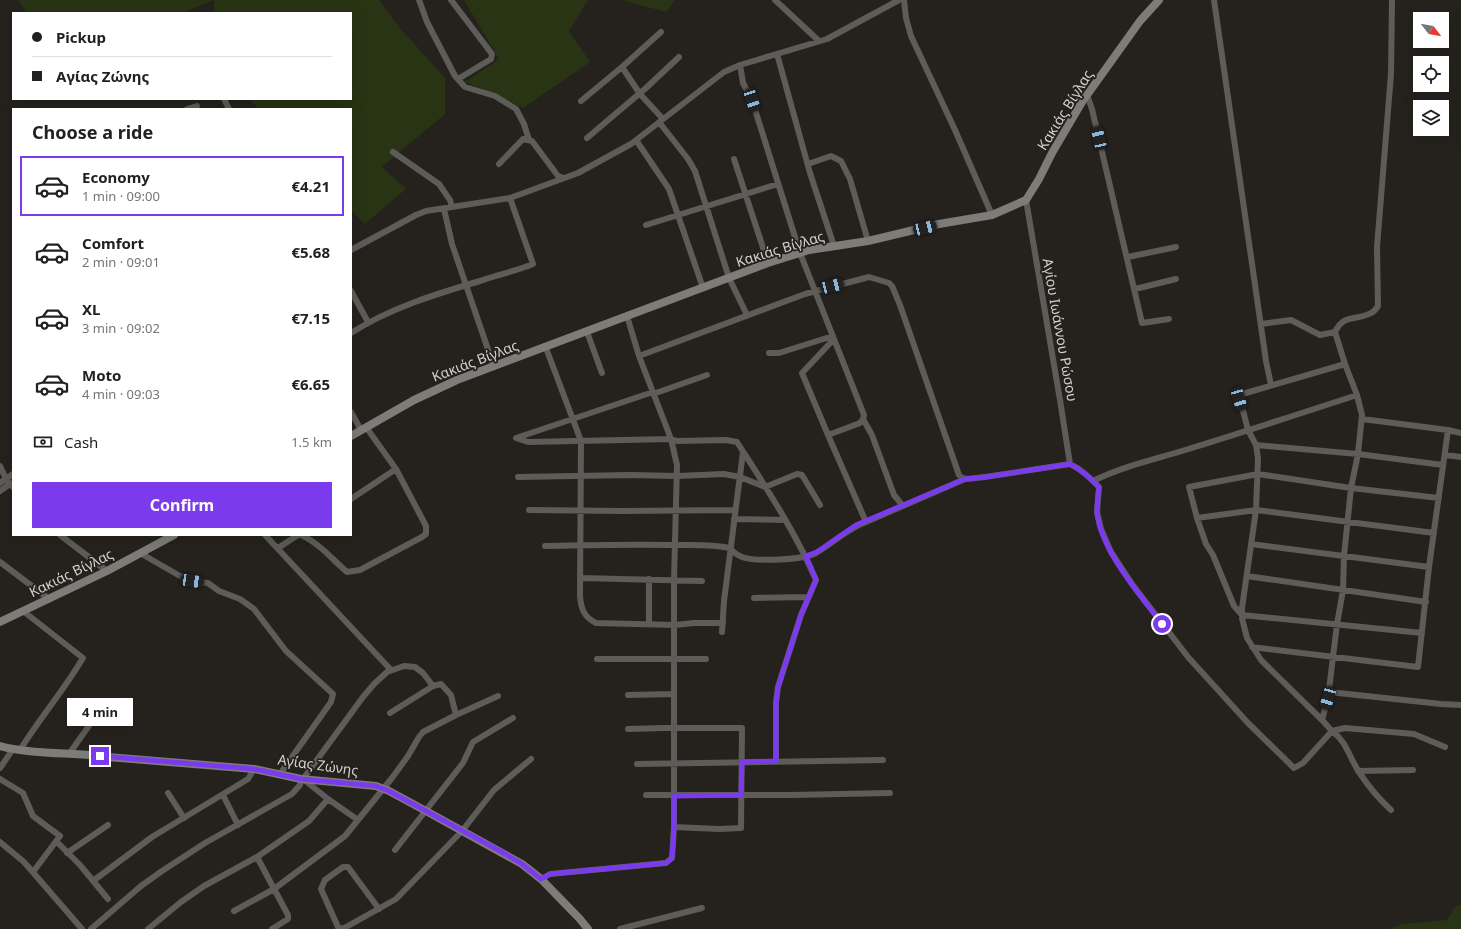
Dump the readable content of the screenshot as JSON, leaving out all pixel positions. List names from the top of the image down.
{
  "streets": {
    "street": ["Κακιάς Βίγλας", "Αγίου Ιωάννου Ρώσου", "Αγίας Ζώνης"]
  },
  "crossings": [
    ["Κακιάς Βίγλας", "Αγίου Ιωάννου Ρώσου"]
  ],
  "north": "bottom right",
  "page": {
    "banner": ["Pickup", "Αγίας Ζώνης"],
    "heading": "Choose a ride",
    "list": [
      {
        "name": "Economy",
        "note": "1 min · 09:00",
        "value": "€4.21"
      },
      {
        "name": "Comfort",
        "note": "2 min · 09:01",
        "value": "€5.68"
      },
      {
        "name": "XL",
        "note": "3 min · 09:02",
        "value": "€7.15"
      },
      {
        "name": "Moto",
        "note": "4 min · 09:03",
        "value": "€6.65"
      }
    ],
    "pay": ["Cash", "1.5 km"],
    "buttons": "Confirm",
    "bubble": "4 min"
  }
}
